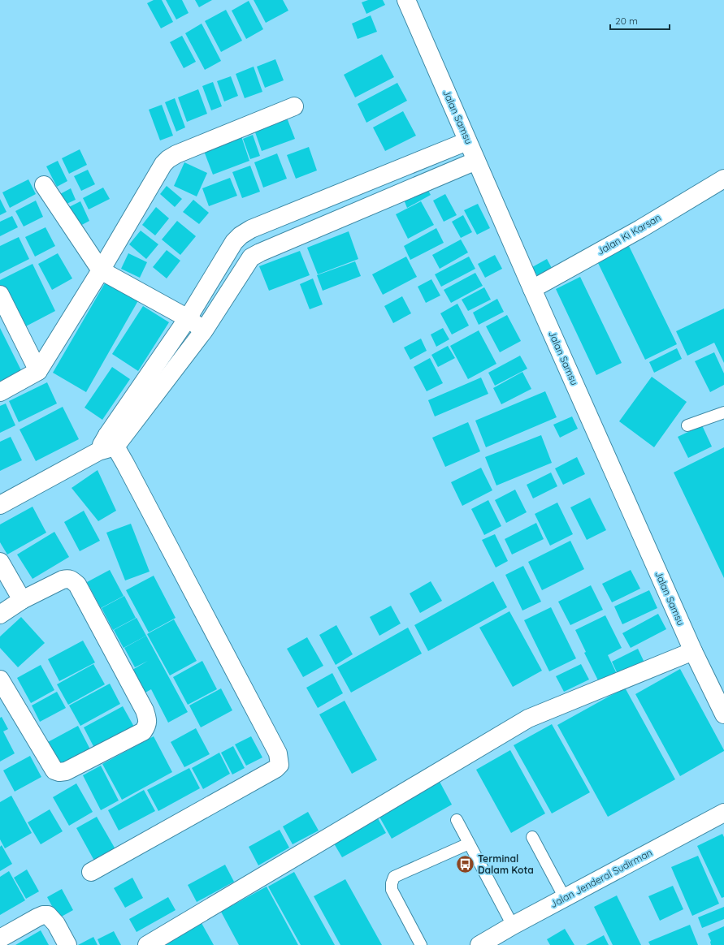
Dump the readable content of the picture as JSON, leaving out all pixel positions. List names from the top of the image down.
{
  "streets": {
    "street": ["Jalan Samsu", "Jalan Ki Karsan", "Jalan Jenderal Sudirman"]
  },
  "crossings": [
    ["Jalan Samsu", "Jalan Ki Karsan"]
  ],
  "places": {
    "bus stop": ["Terminal Dalam Kota"]
  },
  "scale_bar": "20 m"
}
